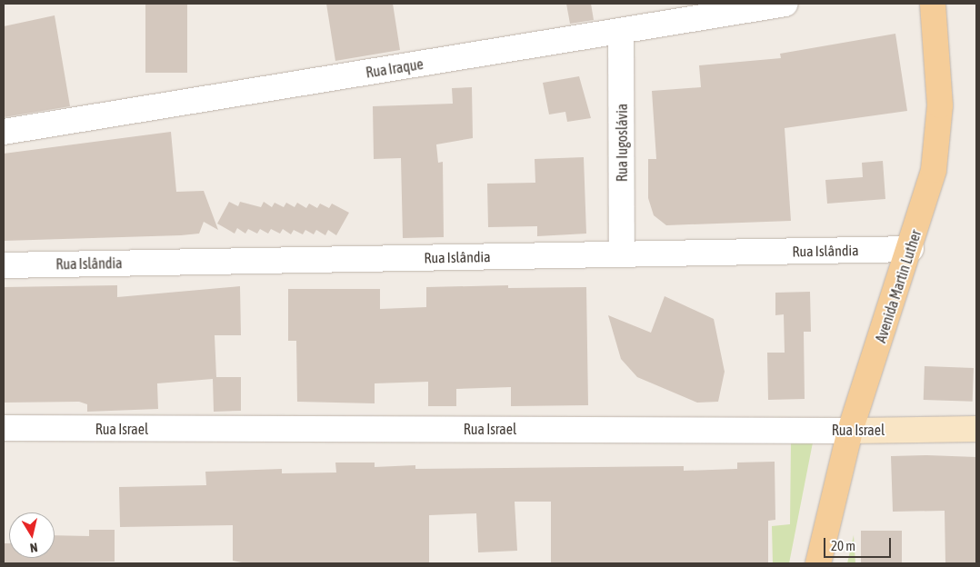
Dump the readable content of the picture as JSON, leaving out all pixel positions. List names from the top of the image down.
{
  "streets": {
    "main road": ["Avenida Martin Luther"],
    "street": [
      "Rua Iraque",
      "Rua Iugoslávia",
      "Rua Islândia",
      "Rua Israel"
    ]
  },
  "crossings": [
    ["Rua Iraque", "Rua Iugoslávia"],
    ["Rua Iugoslávia", "Rua Islândia"],
    ["Rua Islândia", "Avenida Martin Luther"],
    ["Avenida Martin Luther", "Rua Israel"]
  ],
  "scale_bar": "20 m",
  "north": "bottom"
}
